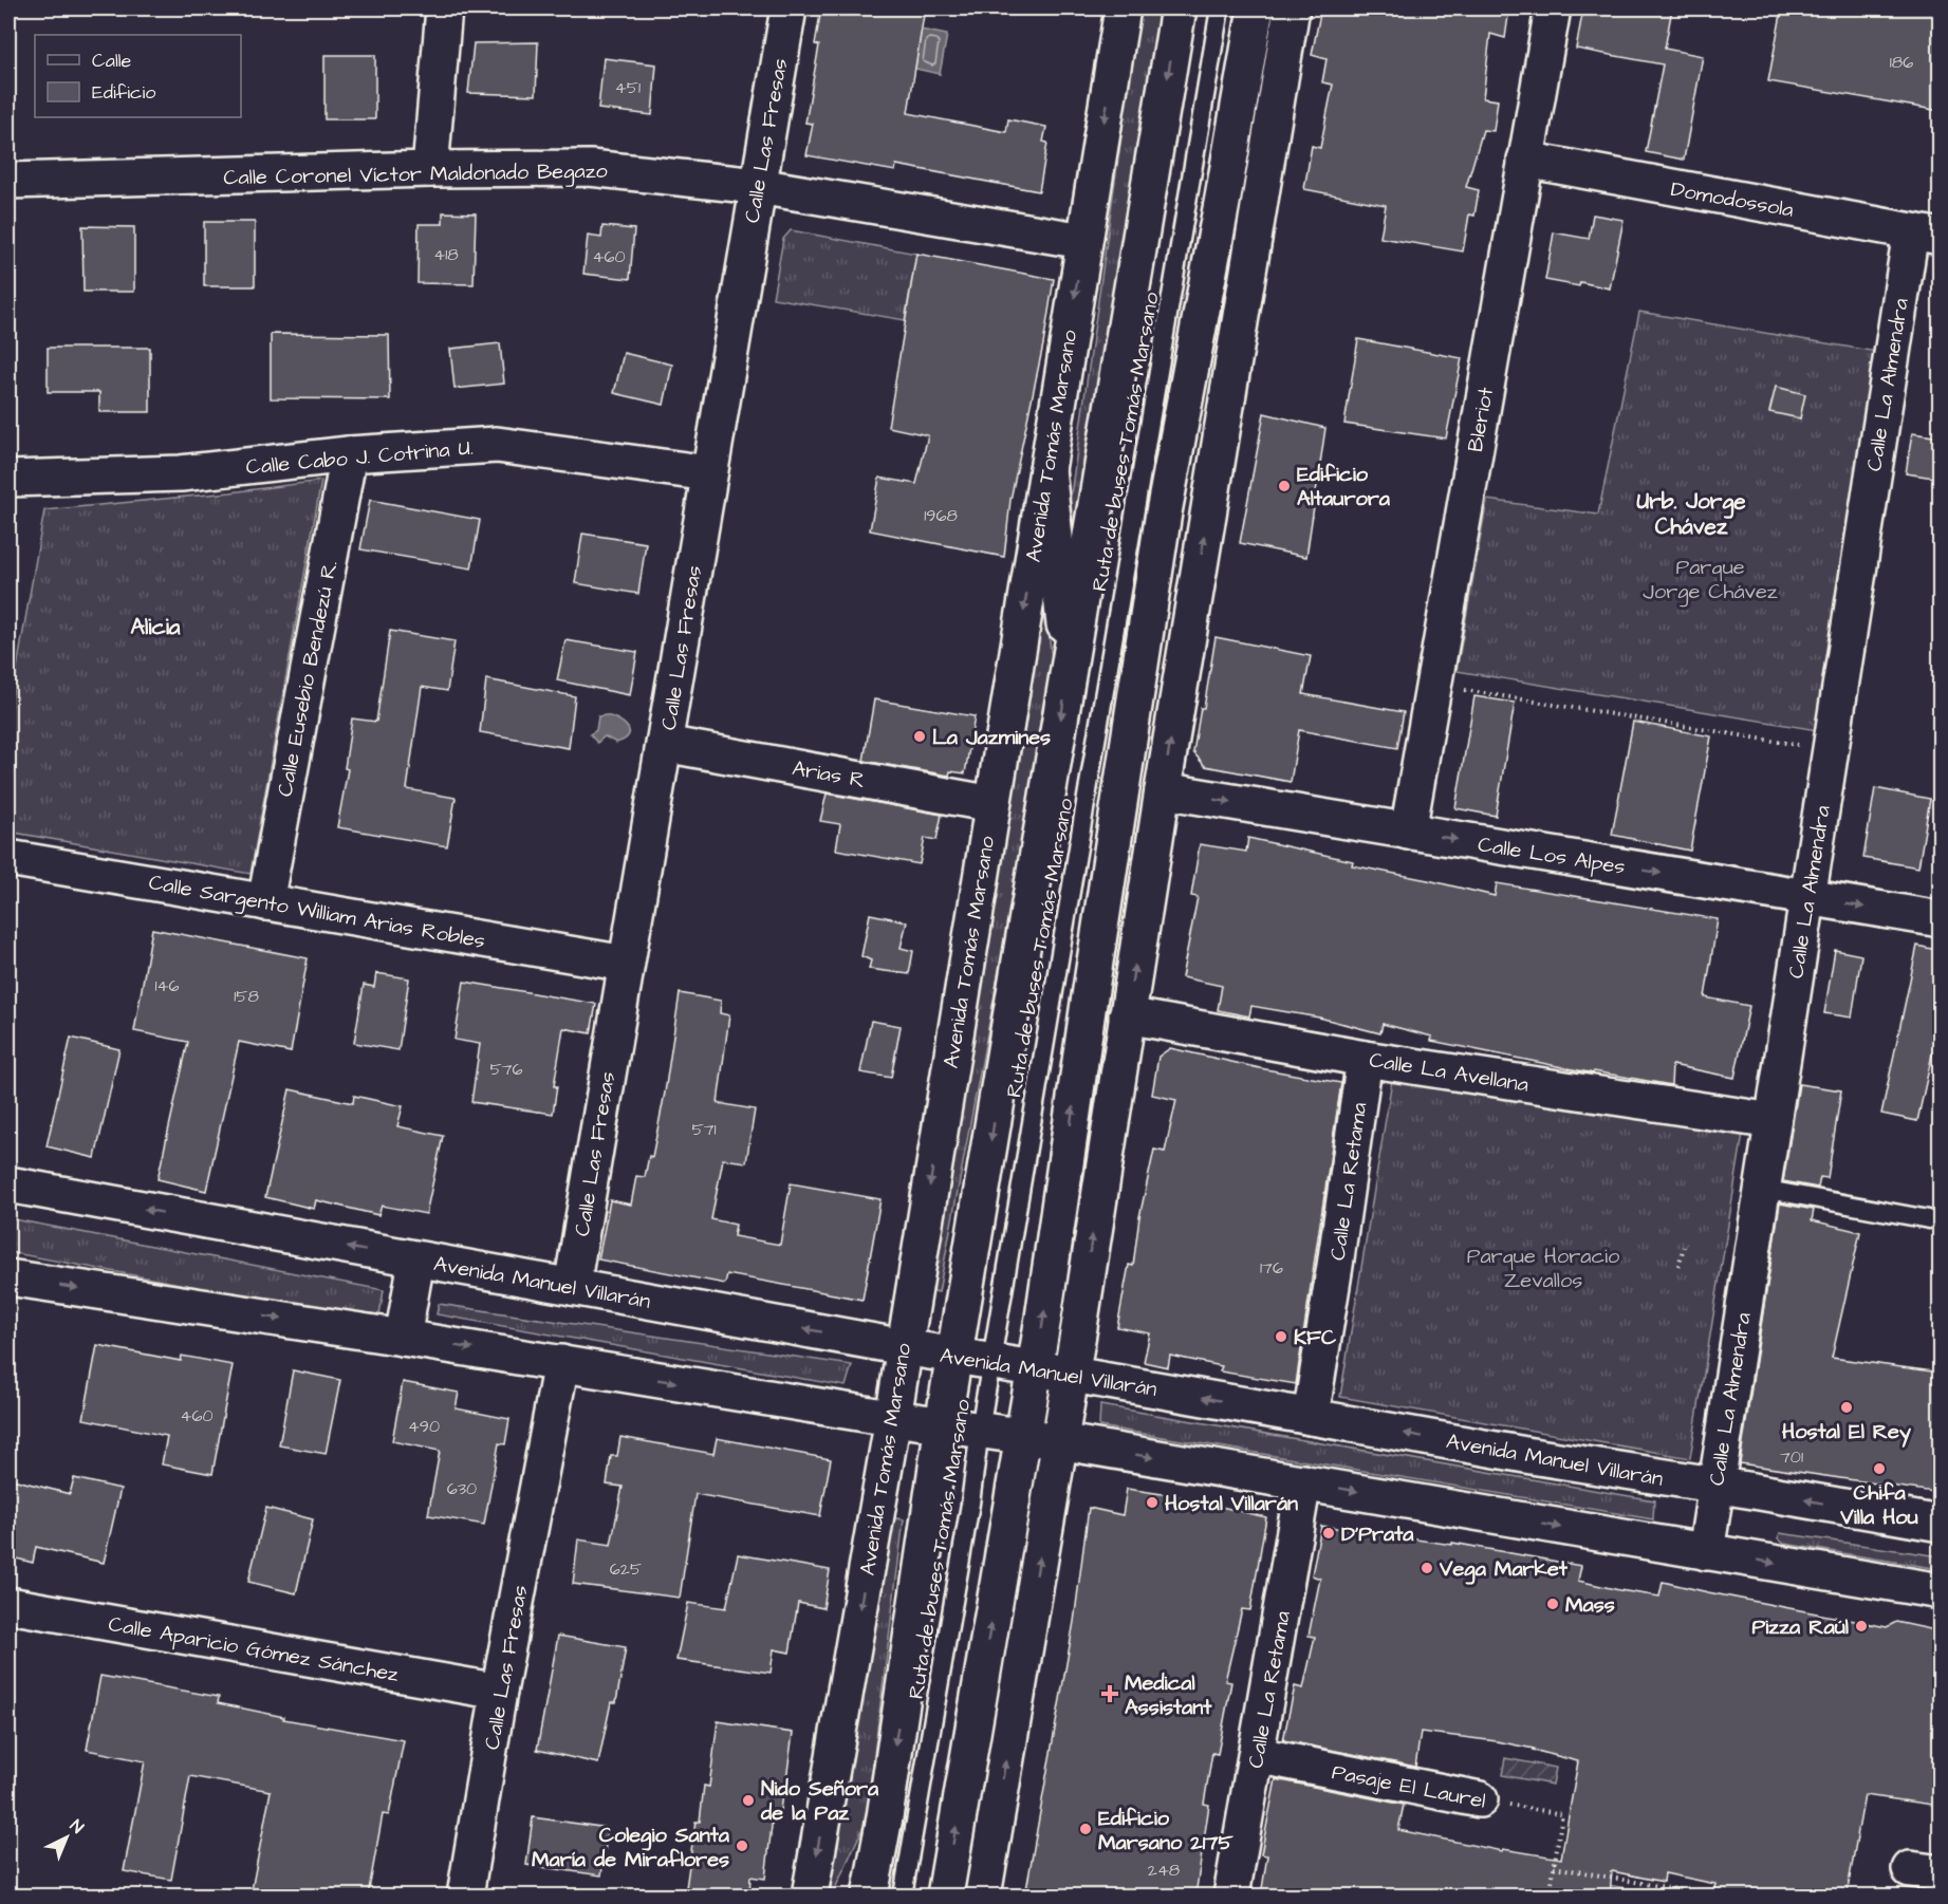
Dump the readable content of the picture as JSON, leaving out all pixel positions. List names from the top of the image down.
{
  "streets": {
    "street": [
      "Calle Las Fresas",
      "Calle Coronel Víctor Maldonado Begazo",
      "Domodossola",
      "Calle La Almendra",
      "Bleriot",
      "Avenida Tomás Marsano",
      "Calle Cabo J. Cotrina U.",
      "Calle Eusebio Bendezú R.",
      "Arias R",
      "Calle Los Alpes",
      "Calle Sargento William Arias Robles",
      "Calle La Avellana",
      "Calle La Retama",
      "Avenida Manuel Villarán",
      "Calle Aparicio Gómez Sánchez",
      "Pasaje El Laurel"
    ],
    "lane": ["Ruta de buses Tomás Marsano"]
  },
  "crossings": [
    ["Calle Las Fresas", "Calle Coronel Víctor Maldonado Begazo"],
    ["Calle Las Fresas", "Calle Cabo J. Cotrina U."],
    ["Calle Las Fresas", "Arias R"],
    ["Calle Las Fresas", "Calle Sargento William Arias Robles"],
    ["Calle Las Fresas", "Avenida Manuel Villarán"],
    ["Calle Las Fresas", "Calle Aparicio Gómez Sánchez"],
    ["Calle Coronel Víctor Maldonado Begazo", "Avenida Tomás Marsano"],
    ["Domodossola", "Calle La Almendra"],
    ["Domodossola", "Bleriot"],
    ["Calle La Almendra", "Calle Los Alpes"],
    ["Calle La Almendra", "Calle La Avellana"],
    ["Calle La Almendra", "Avenida Manuel Villarán"],
    ["Bleriot", "Calle Los Alpes"],
    ["Ruta de buses Tomás Marsano", "Avenida Manuel Villarán"],
    ["Avenida Tomás Marsano", "Arias R"],
    ["Avenida Tomás Marsano", "Avenida Manuel Villarán"],
    ["Calle Cabo J. Cotrina U.", "Calle Eusebio Bendezú R."],
    ["Calle Eusebio Bendezú R.", "Calle Sargento William Arias Robles"],
    ["Calle La Avellana", "Calle La Retama"],
    ["Calle La Retama", "Avenida Manuel Villarán"],
    ["Calle La Retama", "Pasaje El Laurel"]
  ],
  "one_way": ["Calle Los Alpes"],
  "districts": ["Urb. Jorge Chávez", "Alicia"],
  "parks": ["Parque Jorge Chávez", "Parque Horacio Zevallos"],
  "places": {
    "other": [
      "Edificio Altaurora",
      "La Jazmines",
      "KFC",
      "Hostal El Rey",
      "Chifa Villa Hou",
      "Hostal Villarán",
      "D'Prata",
      "Vega Market",
      "Mass",
      "Pizza Raúl",
      "Nido Señora de la Paz",
      "Edificio Marsano 2175",
      "Colegio Santa María de Miraflores"
    ],
    "health": ["Medical Assistant"]
  },
  "house_numbers": [
    "186",
    "451",
    "418",
    "460",
    "1968",
    "146",
    "158",
    "576",
    "571",
    "176",
    "460",
    "490",
    "701",
    "630",
    "625",
    "248"
  ],
  "legend": ["Calle", "Edificio"],
  "north": "top right"
}
